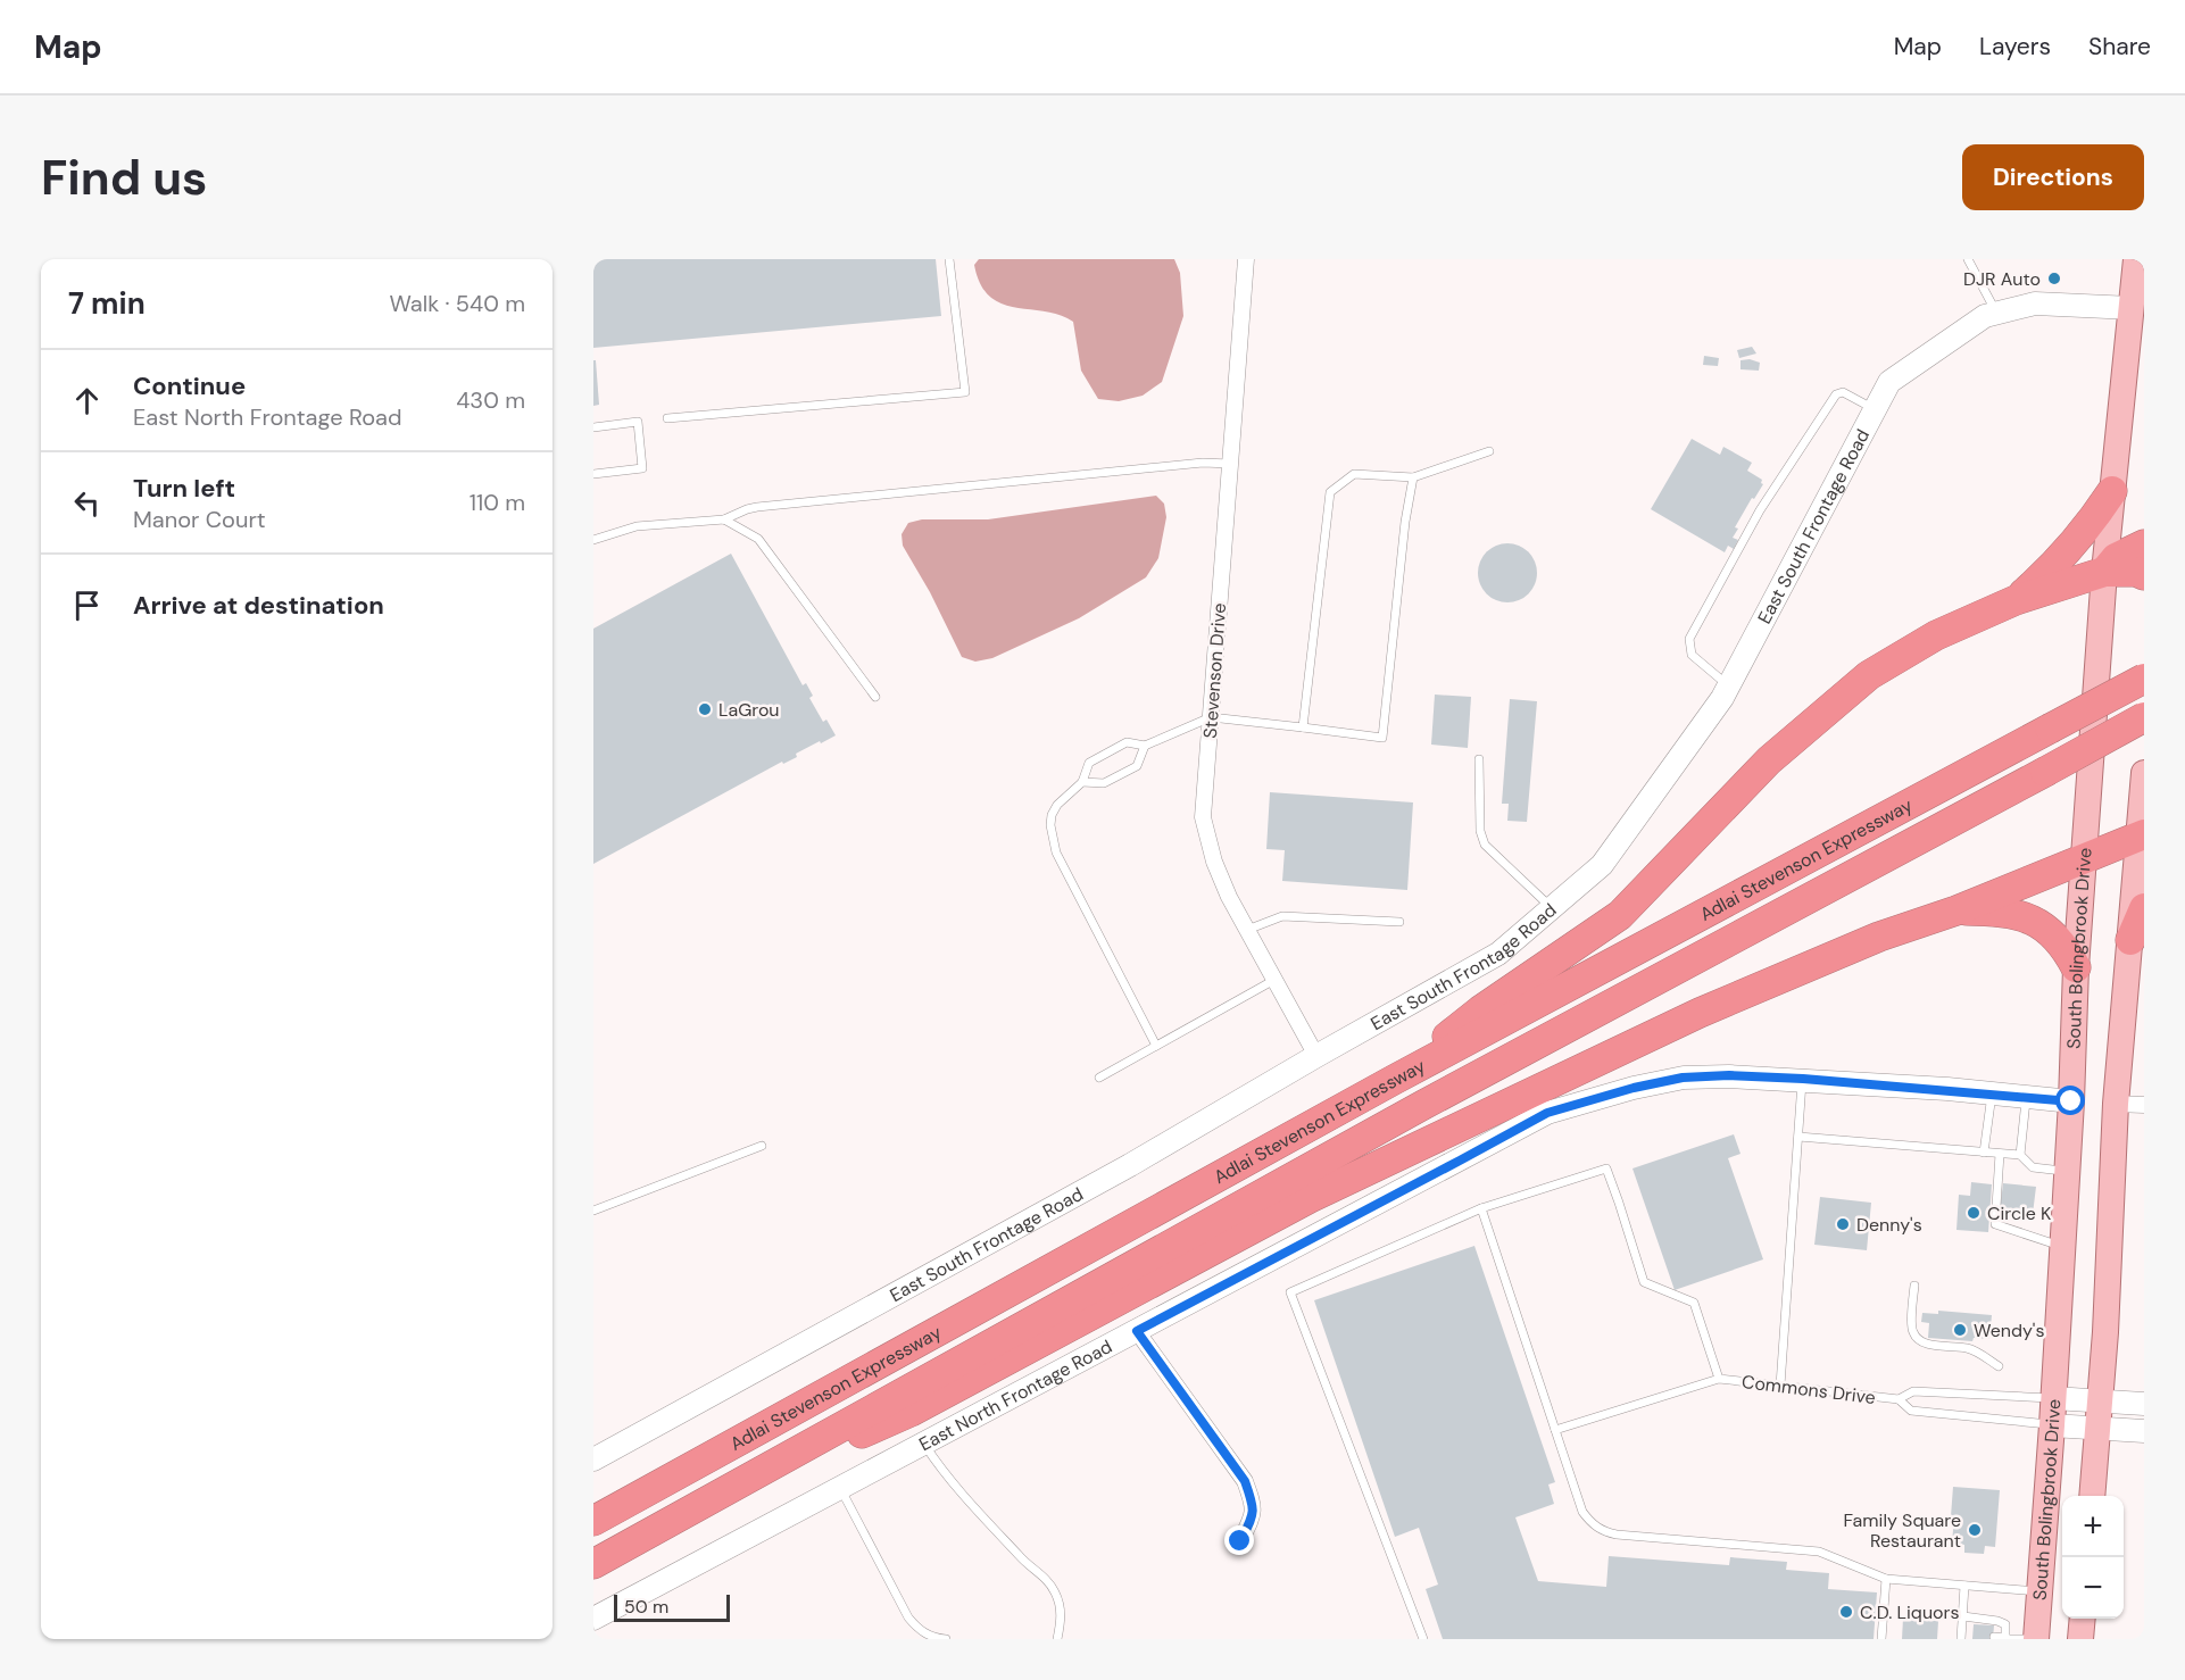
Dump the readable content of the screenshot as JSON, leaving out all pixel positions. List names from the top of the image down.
{
  "streets": {
    "highway": ["Adlai Stevenson Expressway"],
    "main road": ["South Bolingbrook Drive"],
    "street": ["East South Frontage Road", "Stevenson Drive", "East North Frontage Road"],
    "lane": ["Commons Drive"]
  },
  "crossings": [
    ["East South Frontage Road", "Stevenson Drive"],
    ["East South Frontage Road", "South Bolingbrook Drive"],
    ["South Bolingbrook Drive", "Commons Drive"],
    ["South Bolingbrook Drive", "East North Frontage Road"]
  ],
  "places": [
    "DJR Auto",
    "LaGrou",
    "Circle K",
    "Denny's",
    "Wendy's",
    "Family Square Restaurant",
    "C.D. Liquors"
  ],
  "scale_bar": "50 m",
  "page": {
    "header": "Map",
    "nav": ["Map", "Layers", "Share"],
    "buttons": "Directions",
    "title": "Find us",
    "heading": ["7 min", "Walk · 540 m"],
    "list": [
      ["Continue", "East North Frontage Road", "430 m"],
      ["Turn left", "Manor Court", "110 m"],
      "Arrive at destination"
    ],
    "map_buttons": ["+", "−"],
    "scale": "50 m"
  }
}
